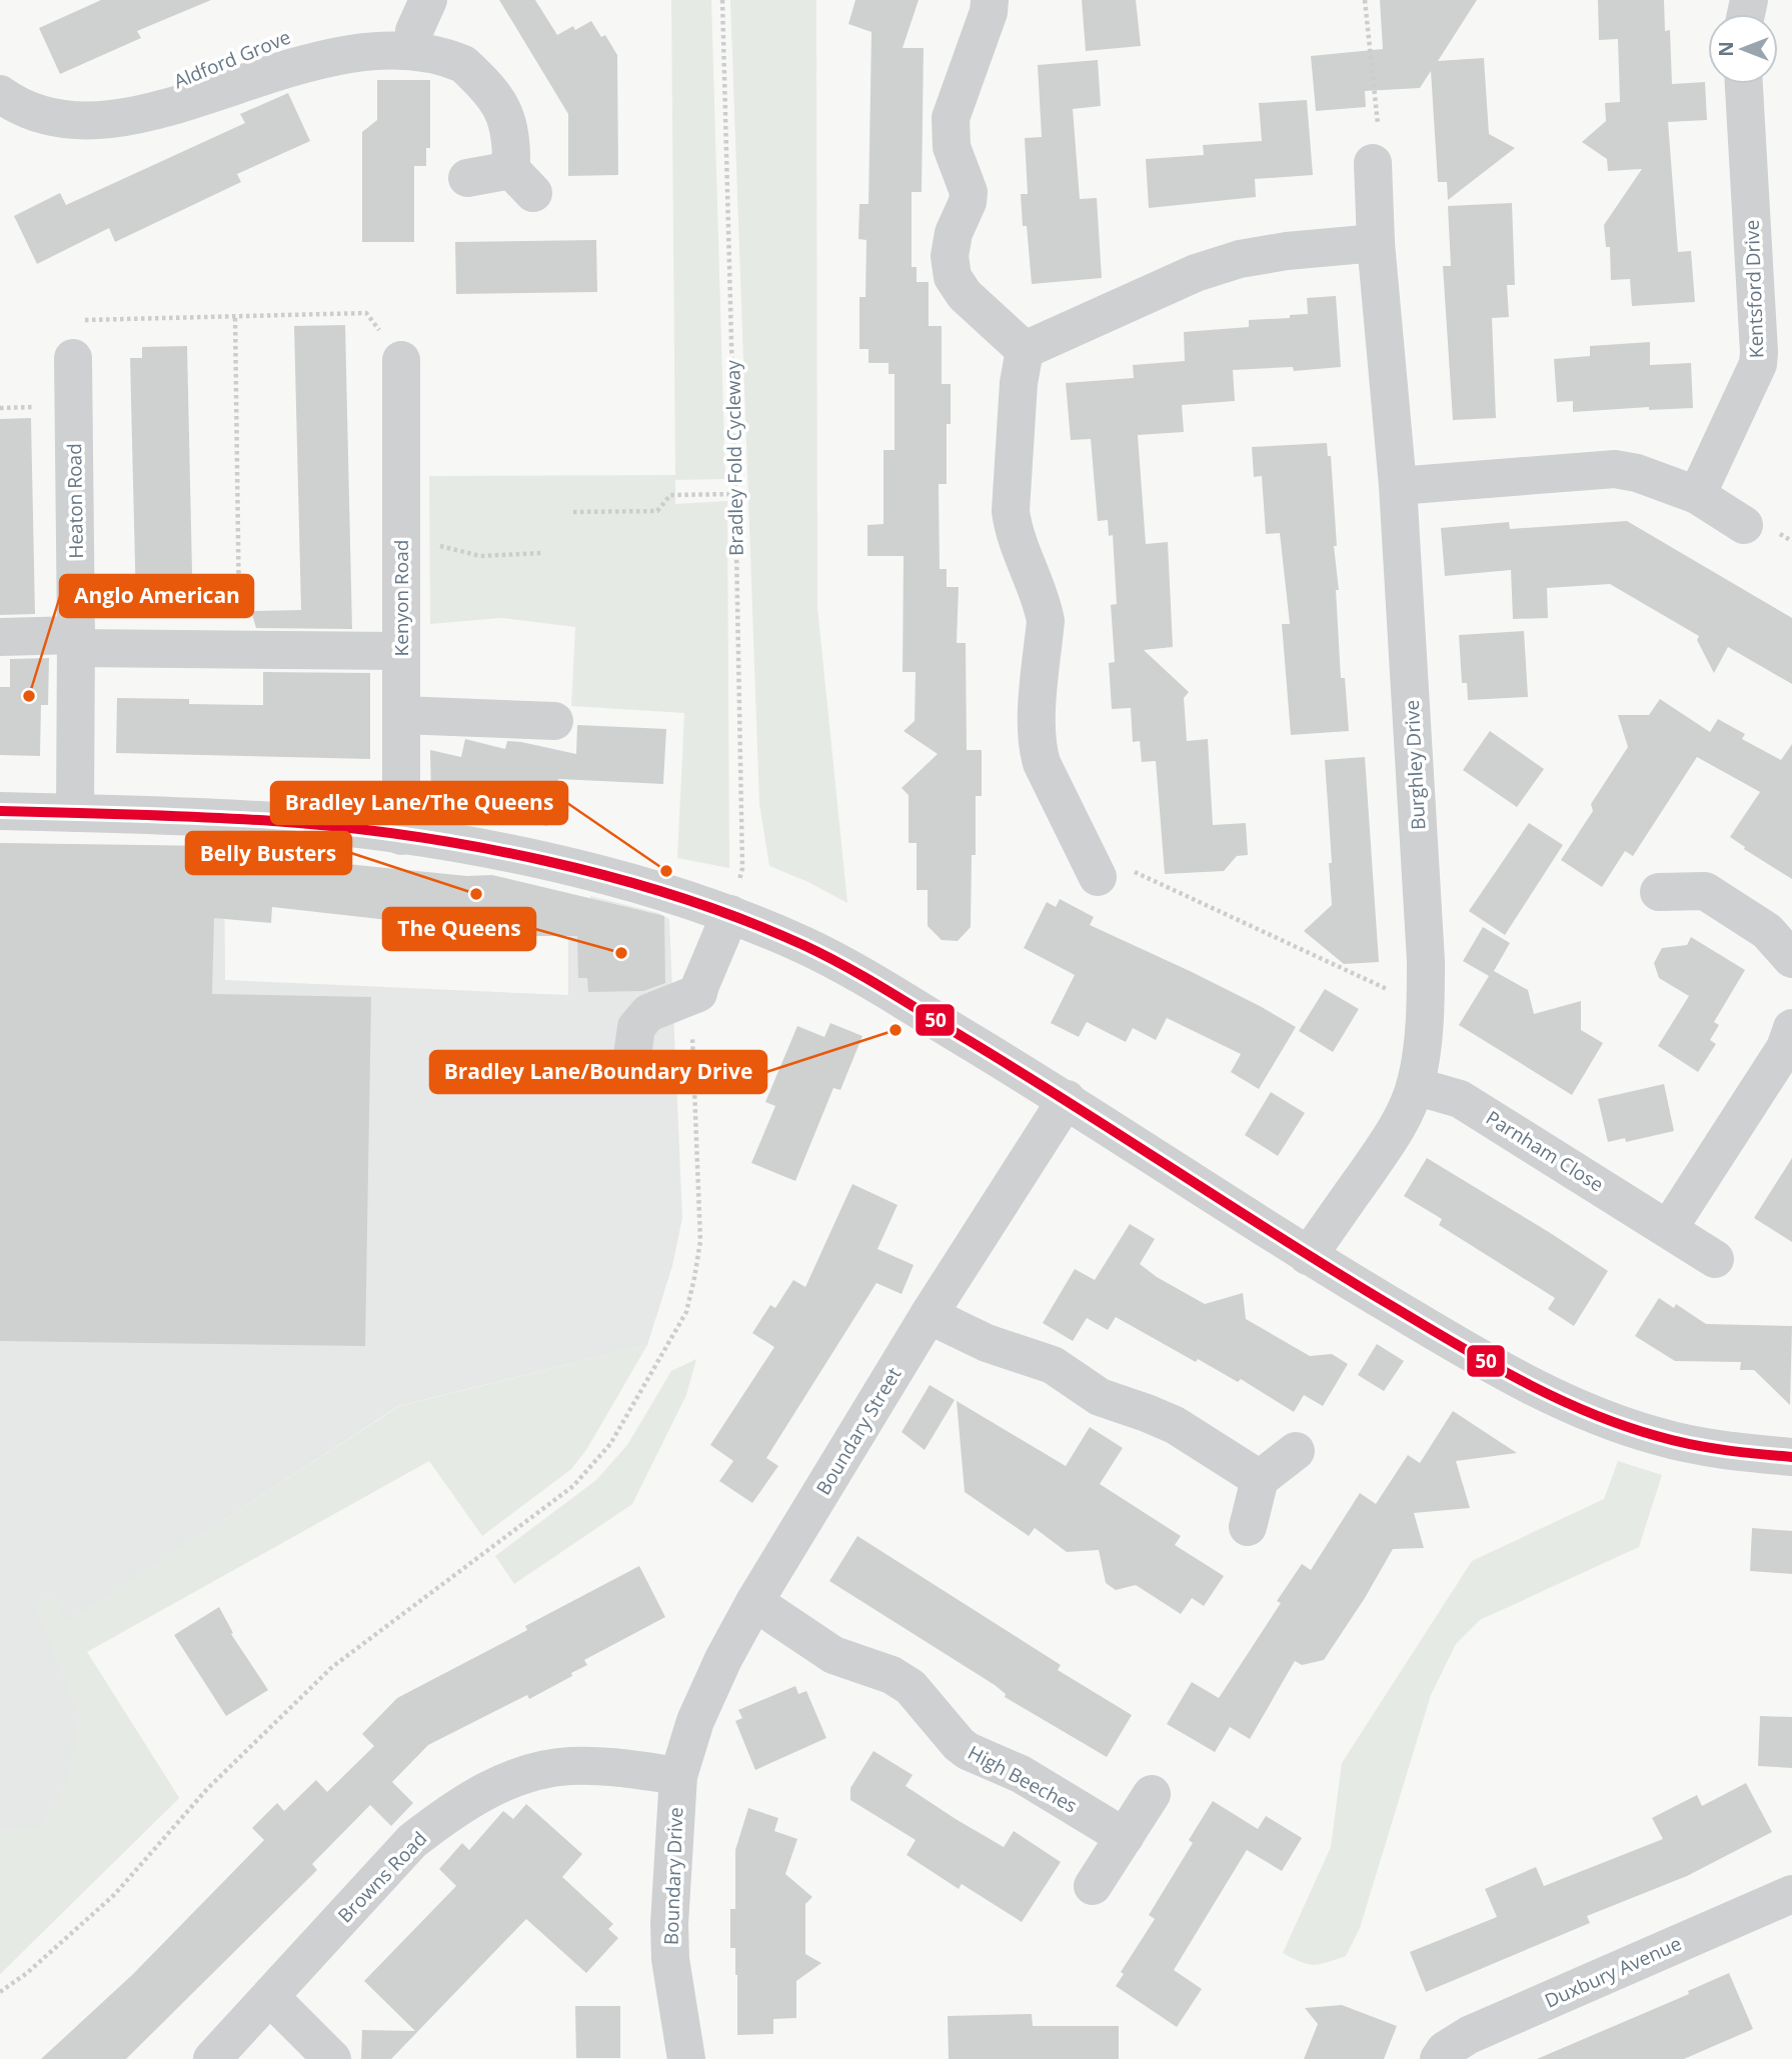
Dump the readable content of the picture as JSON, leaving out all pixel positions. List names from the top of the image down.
{
  "streets": {
    "street": [
      "Aldford Grove",
      "Kentsford Drive",
      "Heaton Road",
      "Kenyon Road",
      "Burghley Drive",
      "Parnham Close",
      "Boundary Street",
      "High Beeches",
      "Boundary Drive",
      "Browns Road",
      "Duxbury Avenue"
    ],
    "path": ["Bradley Fold Cycleway"]
  },
  "crossings": [
    ["Burghley Drive", "Parnham Close"],
    ["Boundary Street", "High Beeches"],
    ["Boundary Street", "Boundary Drive"],
    ["Boundary Street", "Browns Road"],
    ["Boundary Drive", "Browns Road"]
  ],
  "places": [
    "Anglo American",
    "Bradley Lane/The Queens",
    "Belly Busters",
    "The Queens",
    "Bradley Lane/Boundary Drive"
  ],
  "lines": ["transit line 50"],
  "north": "left"
}
